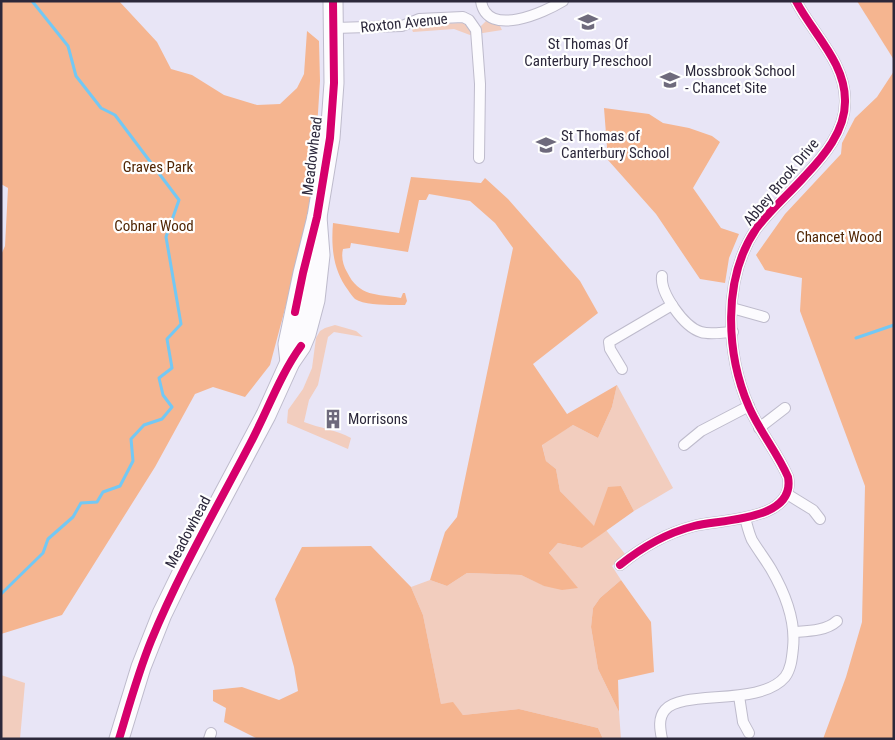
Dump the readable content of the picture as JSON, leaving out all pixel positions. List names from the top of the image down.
{
  "streets": {
    "highway": ["Meadowhead"],
    "street": ["Roxton Avenue", "Abbey Brook Drive"]
  },
  "crossings": [
    ["Roxton Avenue", "Meadowhead"]
  ],
  "parks": ["Graves Park", "Cobnar Wood", "Chancet Wood"],
  "places": {
    "school or university": ["St Thomas Of Canterbury Preschool", "Mossbrook School - Chancet Site", "St Thomas of Canterbury School"],
    "building": ["Morrisons"]
  }
}
